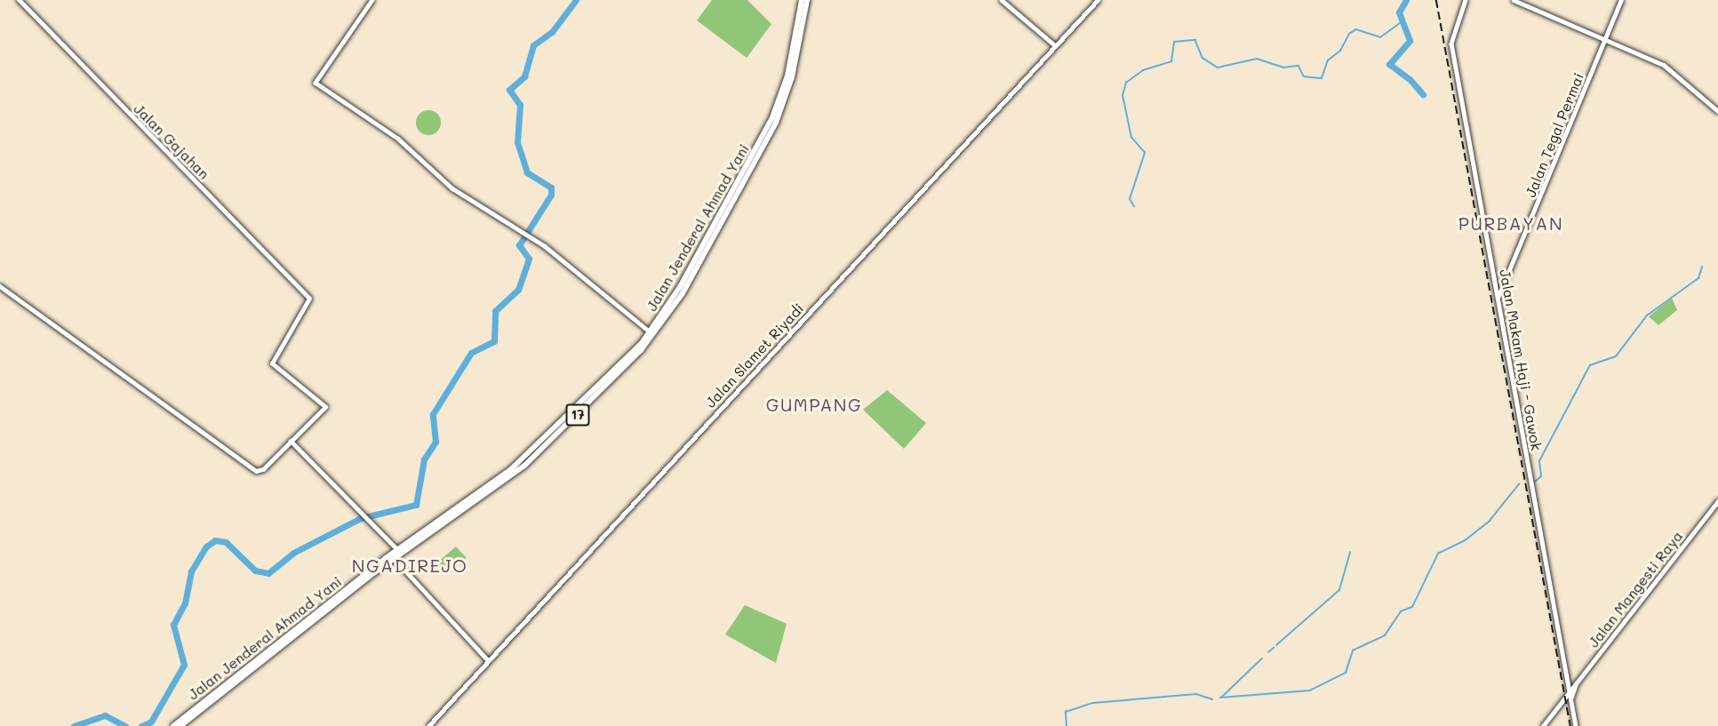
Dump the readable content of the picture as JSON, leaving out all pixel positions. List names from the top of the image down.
{
  "streets": {
    "highway": ["Jalan Jenderal Ahmad Yani", "17"],
    "main road": ["Jalan Slamet Riyadi"],
    "street": [
      "Jalan Tegal Permai",
      "Jalan Gajahan",
      "Jalan Makam Haji - Gawok",
      "Jalan Mangesti Raya"
    ]
  },
  "crossings": [
    ["Jalan Tegal Permai", "Jalan Makam Haji - Gawok"],
    ["Jalan Makam Haji - Gawok", "Jalan Mangesti Raya"]
  ],
  "districts": ["PURBAYAN", "GUMPANG", "NGADIREJO"]
}
